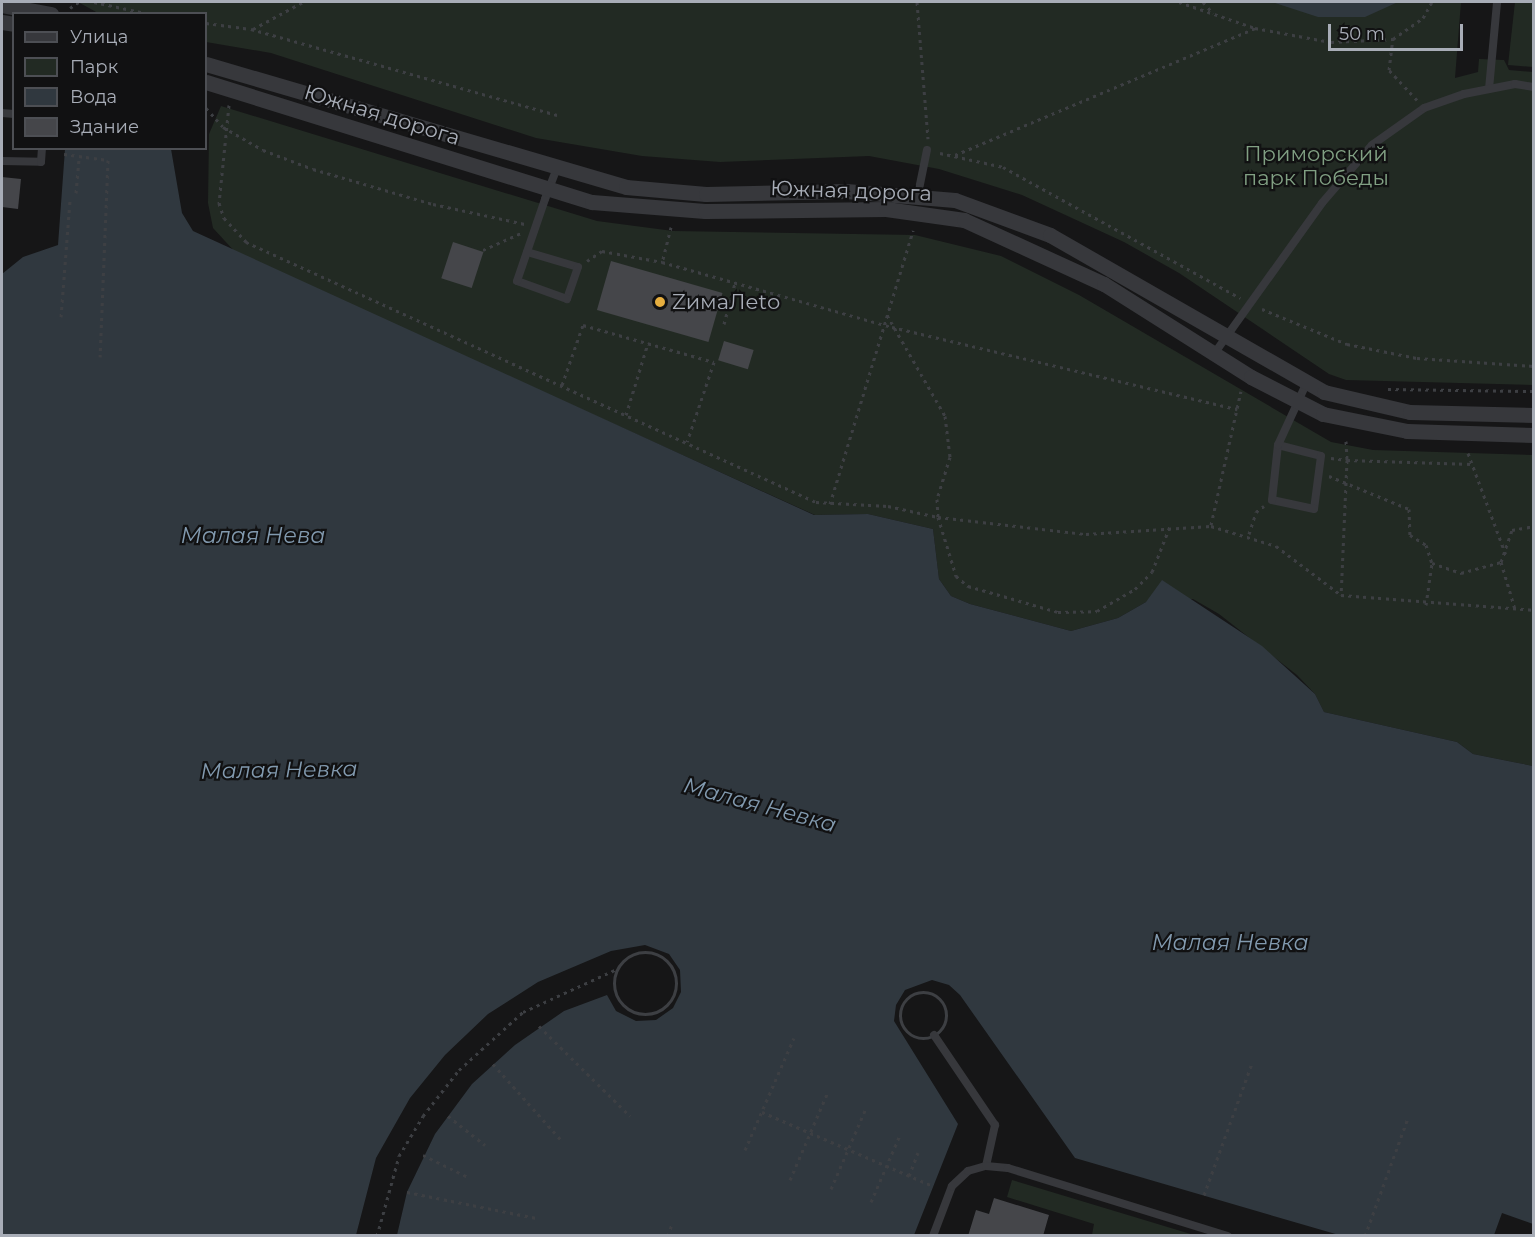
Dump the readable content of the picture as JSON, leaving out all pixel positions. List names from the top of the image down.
{
  "streets": {
    "street": ["Южная дорога"]
  },
  "water": ["Малая Нева", "Малая Невка"],
  "parks": ["Приморский парк Победы"],
  "places": ["ZимаЛеtо"],
  "legend": [
    "Улица",
    "Парк",
    "Вода",
    "Здание"
  ],
  "scale_bar": "50 m"
}
